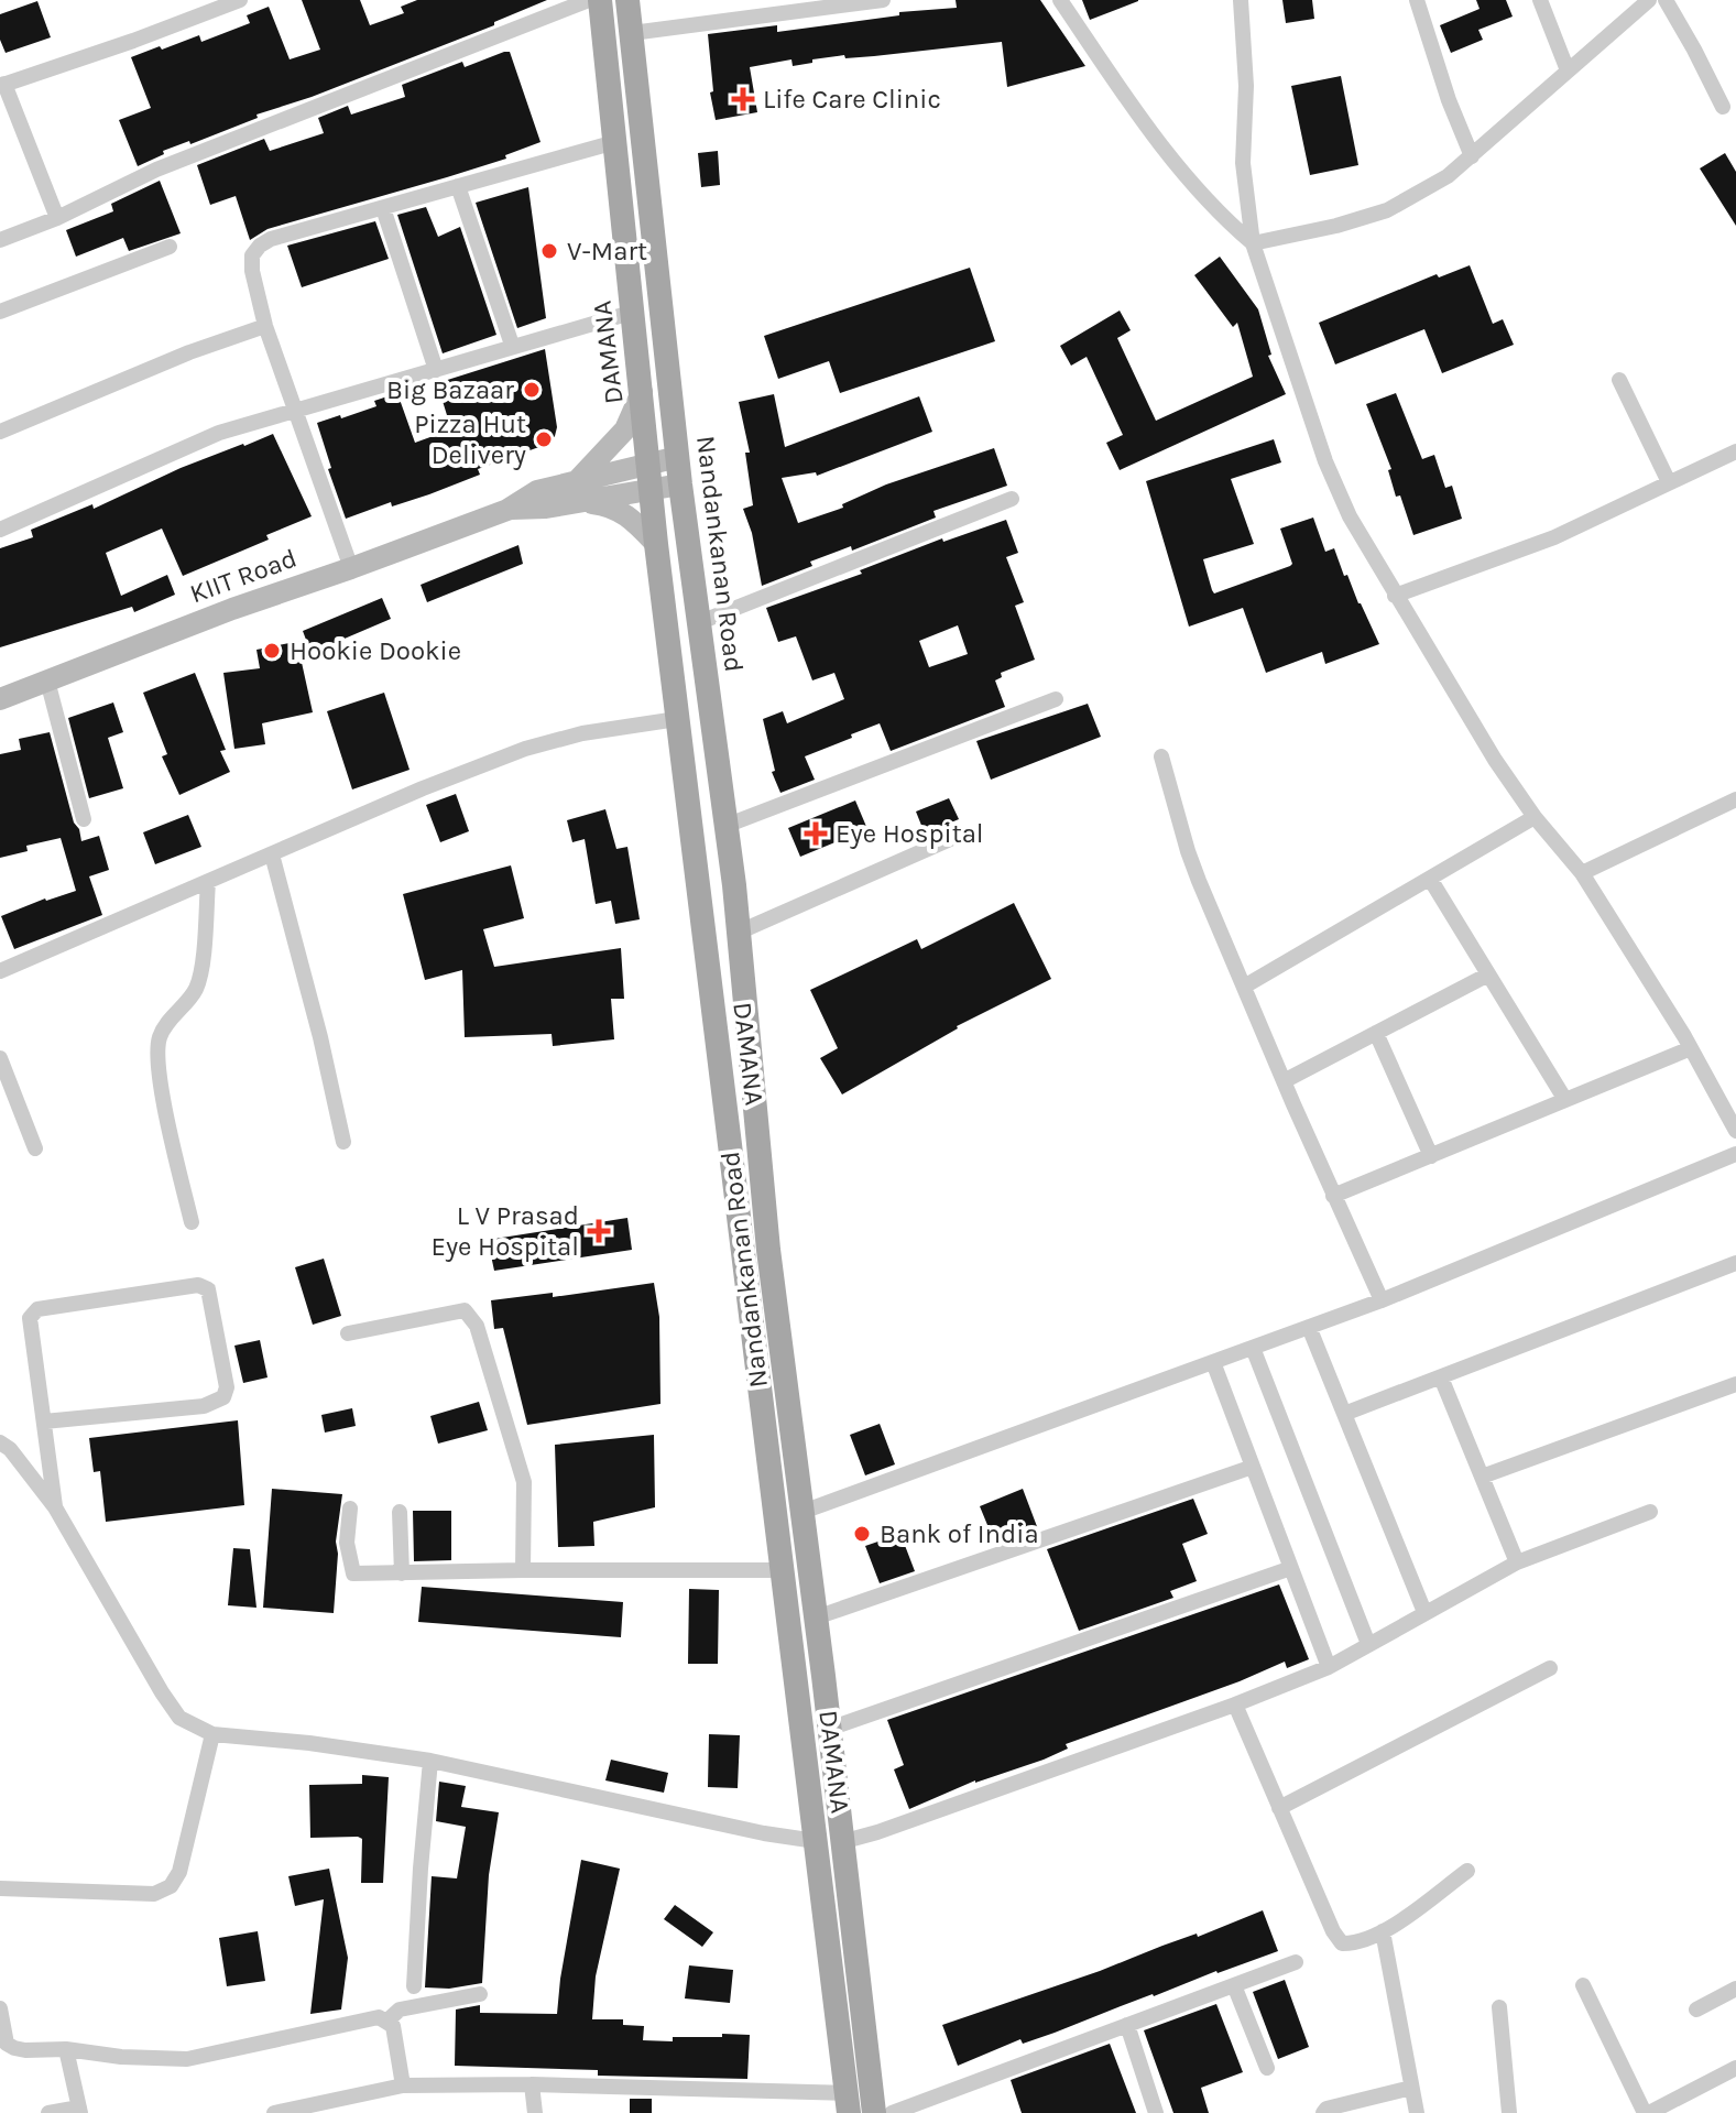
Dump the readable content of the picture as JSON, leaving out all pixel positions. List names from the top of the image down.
{
  "streets": {
    "main road": ["DAMANA", "Nandankanan Road", "KIIT Road"]
  },
  "crossings": [
    ["DAMANA", "KIIT Road"],
    ["Nandankanan Road", "KIIT Road"]
  ],
  "places": {
    "health": ["Life Care Clinic", "Eye Hospital", "L V Prasad Eye Hospital"],
    "other": [
      "V-Mart",
      "Big Bazaar",
      "Pizza Hut Delivery",
      "Hookie Dookie",
      "Bank of India"
    ]
  }
}
